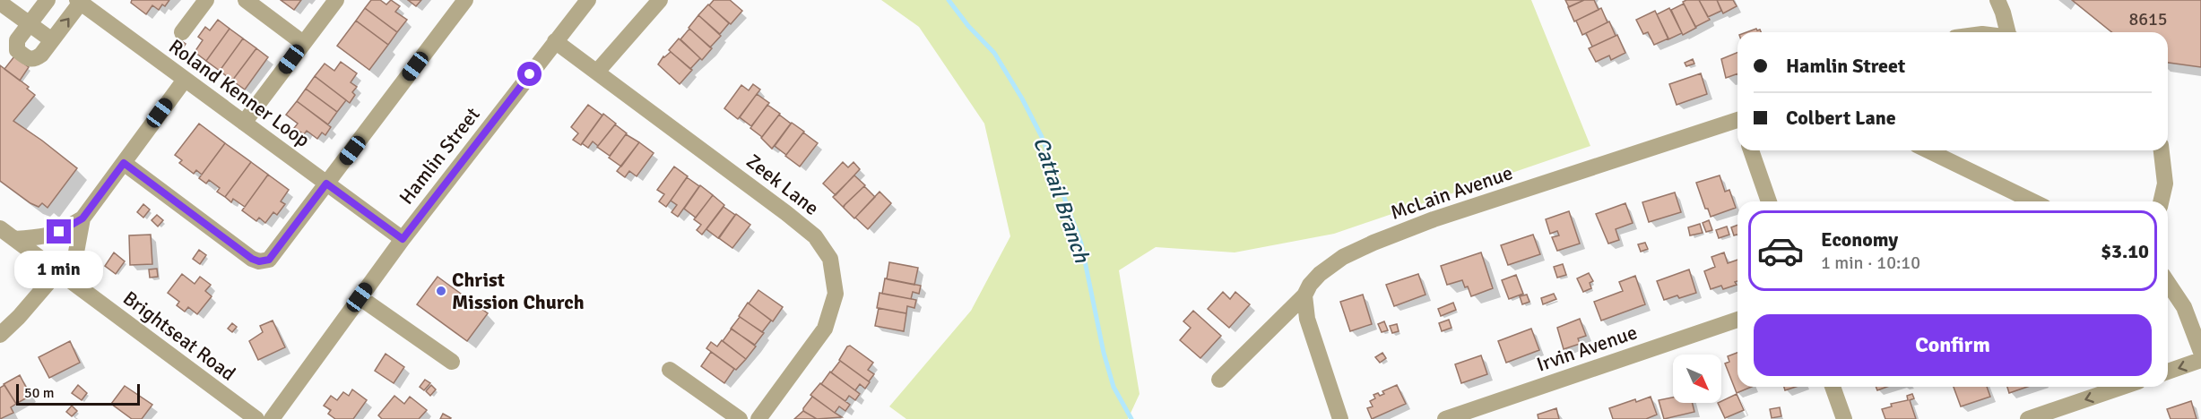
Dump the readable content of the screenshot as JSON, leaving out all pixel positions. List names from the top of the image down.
{
  "streets": {
    "street": [
      "Roland Kenner Loop",
      "Hamlin Street",
      "Zeek Lane",
      "McLain Avenue",
      "Brightseat Road",
      "Irvin Avenue"
    ]
  },
  "crossings": [
    ["Roland Kenner Loop", "Hamlin Street"],
    ["Hamlin Street", "Zeek Lane"]
  ],
  "water": ["Cattail Branch"],
  "places": ["Christ Mission Church"],
  "house_numbers": ["8615"],
  "scale_bar": "50 m",
  "north": "bottom right",
  "page": {
    "banner": ["Hamlin Street", "Colbert Lane"],
    "list": [
      {
        "name": "Economy",
        "note": "1 min · 10:10",
        "value": "$3.10"
      }
    ],
    "bubble": "1 min",
    "buttons": "Confirm",
    "scale": "50 m"
  }
}
